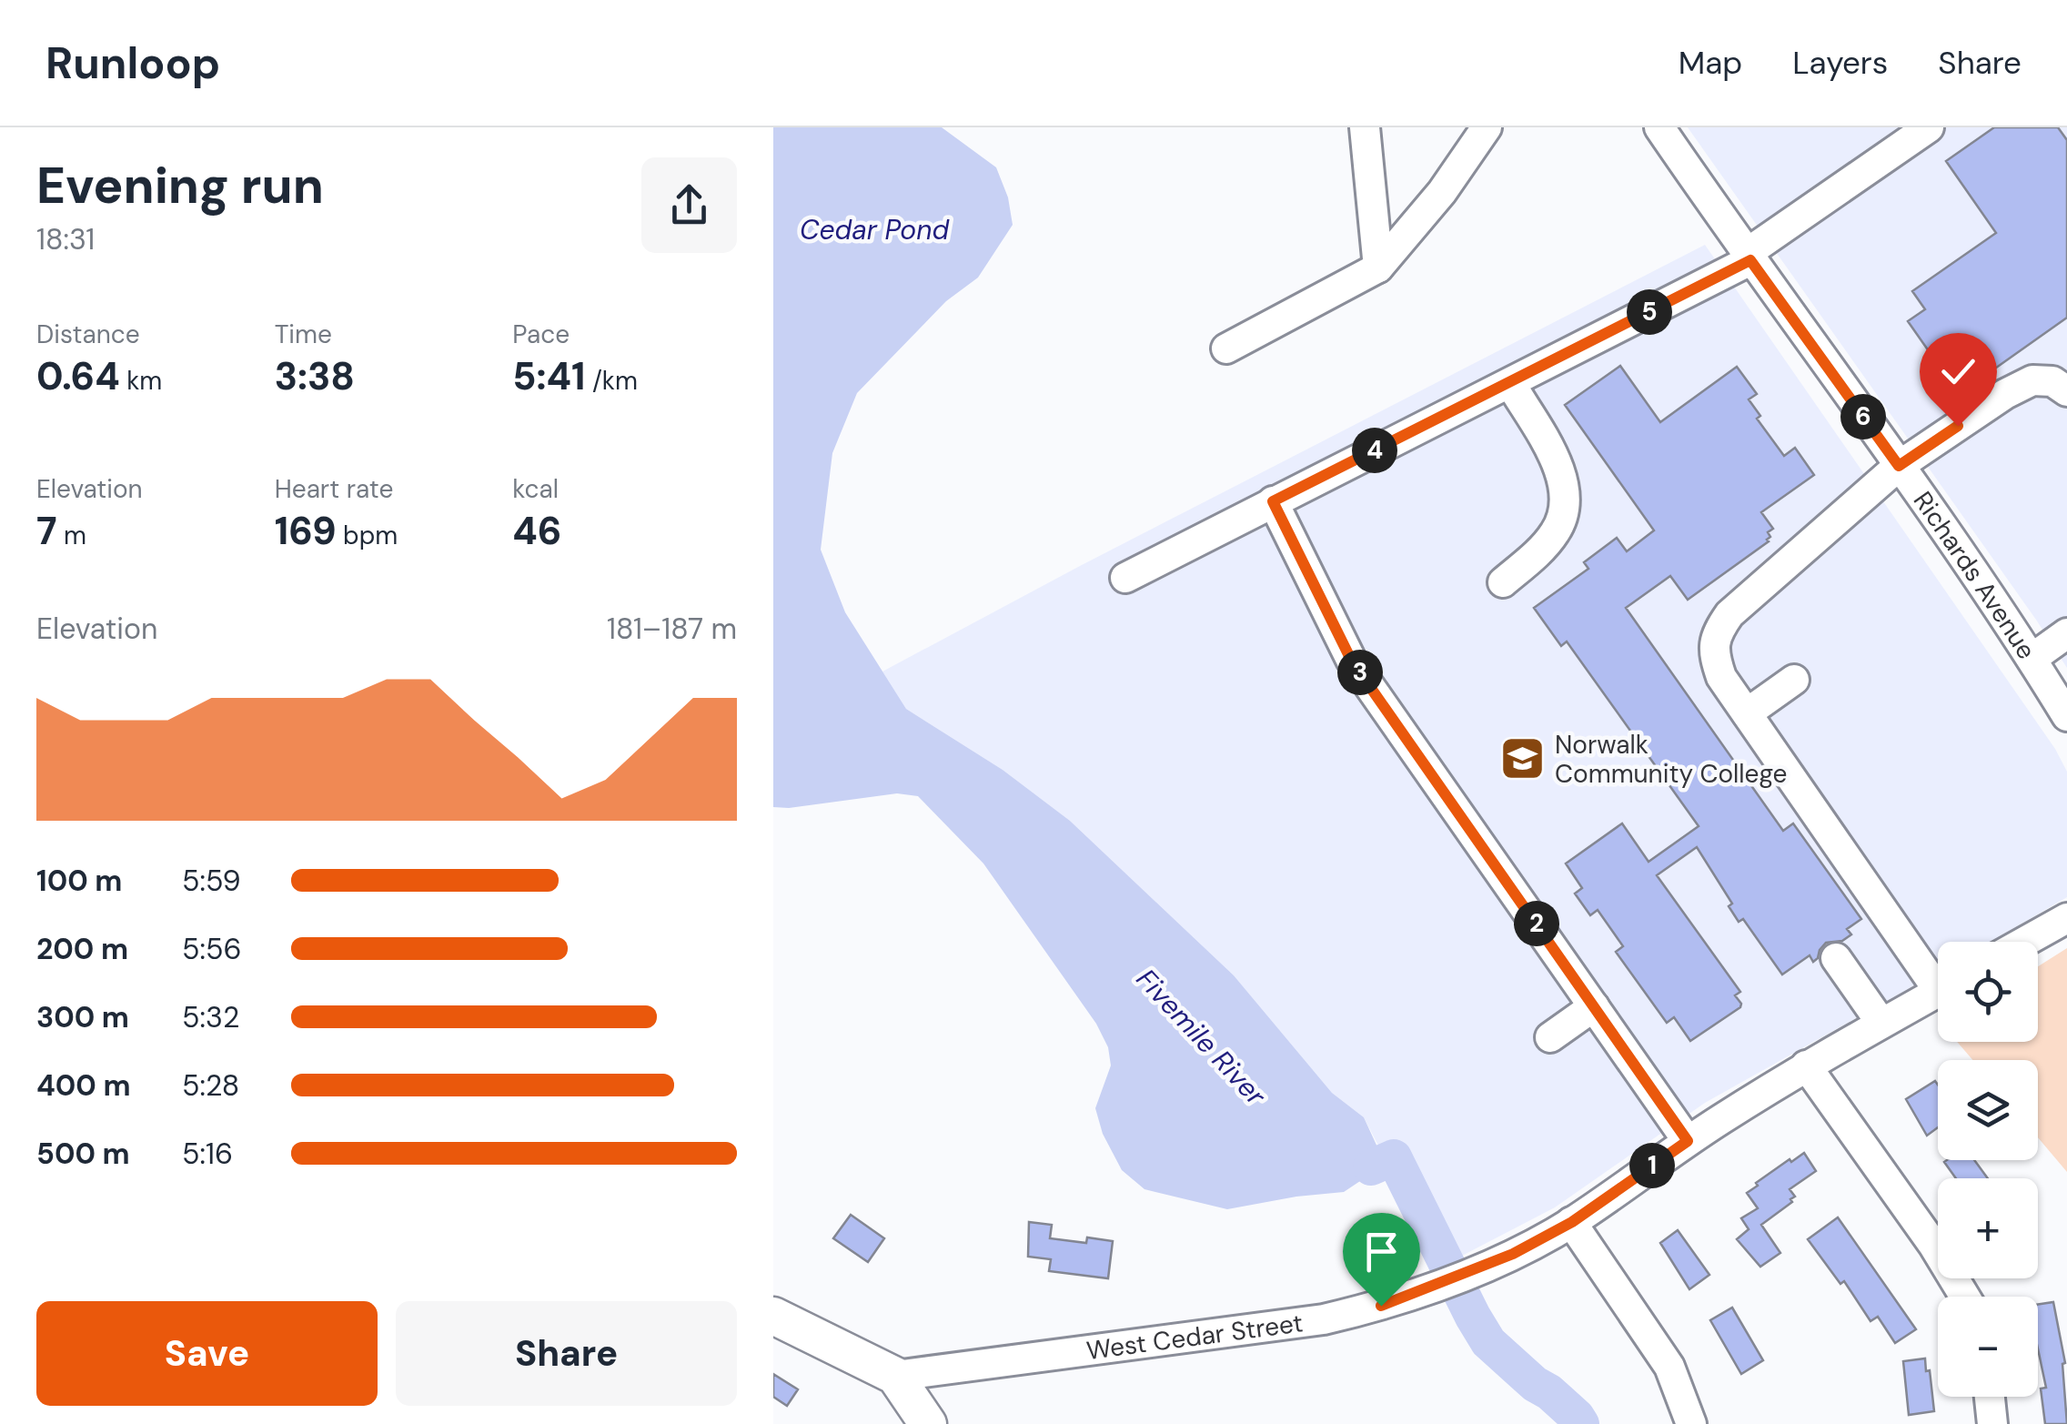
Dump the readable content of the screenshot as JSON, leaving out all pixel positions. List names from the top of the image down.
{
  "streets": {
    "street": ["Richards Avenue", "West Cedar Street"]
  },
  "water": ["Cedar Pond", "Fivemile River"],
  "places": {
    "school or university": ["Norwalk Community College"]
  },
  "page": {
    "header": "Runloop",
    "nav": ["Map", "Layers", "Share"],
    "heading": ["Evening run", "18:31"],
    "stats": [
      ["Distance", "0.64 km"],
      ["Time", "3:38"],
      ["Pace", "5:41 /km"],
      ["Elevation", "7 m"],
      ["Heart rate", "169 bpm"],
      ["kcal", "46"]
    ],
    "pins": [
      "5",
      "6",
      "4",
      "3",
      "2",
      "1"
    ],
    "chart": ["Elevation", "181–187 m"],
    "list": [
      {
        "name": "100 m",
        "note": "5:59"
      },
      {
        "name": "200 m",
        "note": "5:56"
      },
      {
        "name": "300 m",
        "note": "5:32"
      },
      {
        "name": "400 m",
        "note": "5:28"
      },
      {
        "name": "500 m",
        "note": "5:16"
      }
    ],
    "map_buttons": ["+", "−"],
    "buttons": ["Save", "Share"]
  }
}
